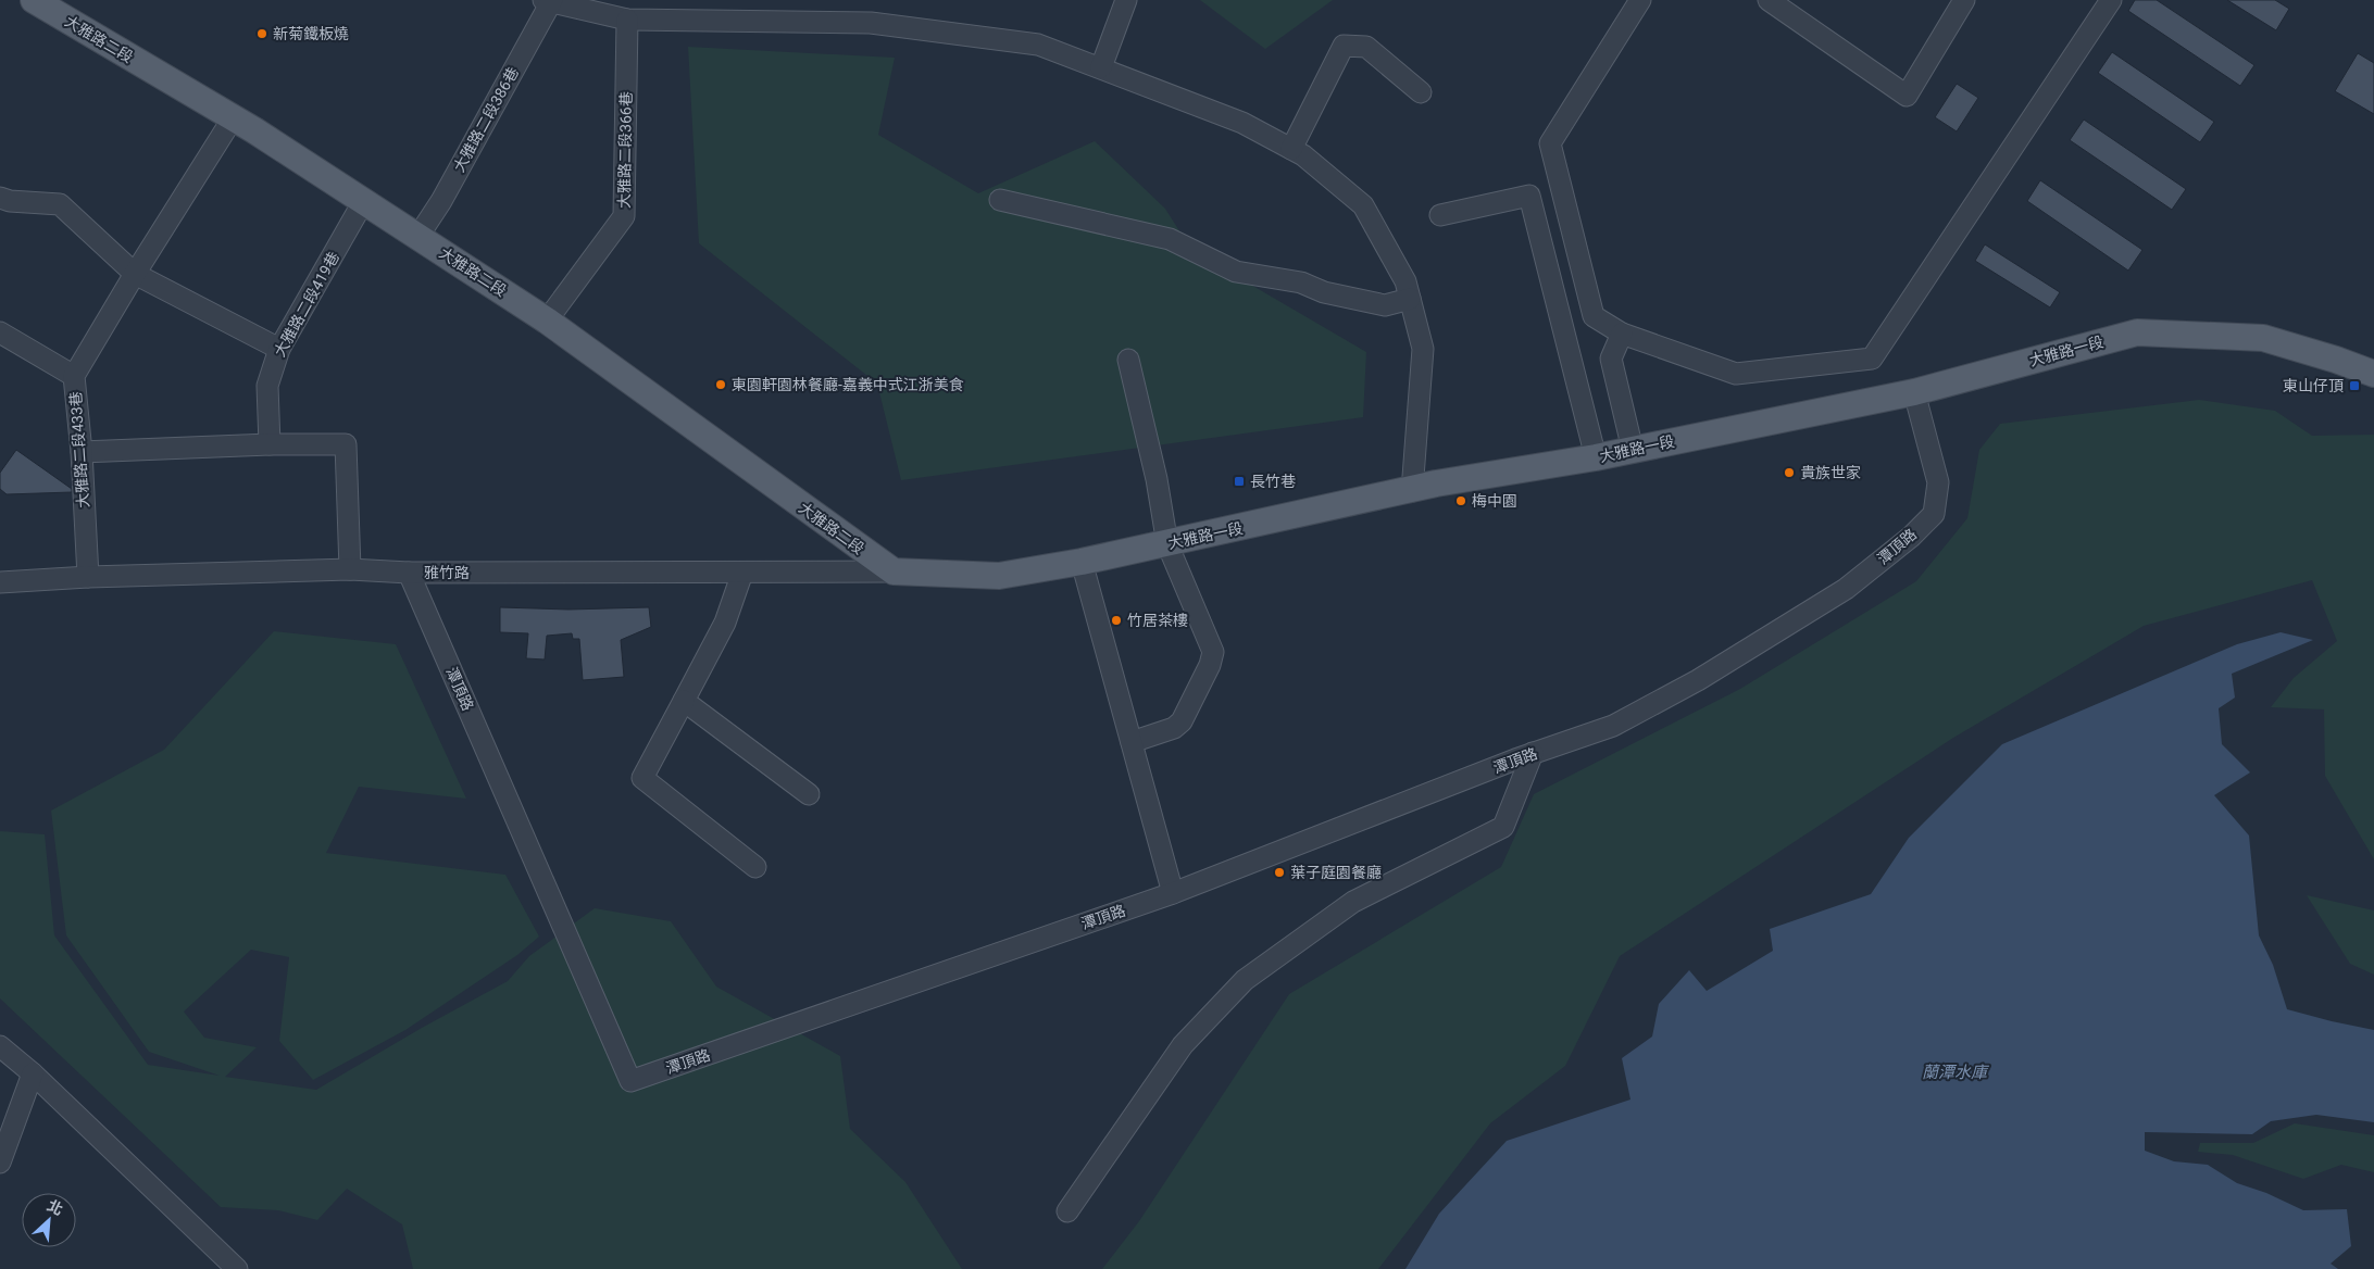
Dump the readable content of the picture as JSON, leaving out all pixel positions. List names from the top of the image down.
{
  "streets": {
    "main road": ["大雅路二段", "大雅路一段"],
    "street": [
      "大雅路二段386巷",
      "大雅路二段366巷",
      "大雅路二段419巷",
      "大雅路二段433巷",
      "潭頂路",
      "雅竹路"
    ]
  },
  "crossings": [
    ["大雅路二段", "大雅路二段386巷"],
    ["大雅路二段", "大雅路二段366巷"],
    ["大雅路二段", "大雅路二段419巷"],
    ["大雅路二段", "大雅路一段"],
    ["大雅路二段", "大雅路二段433巷"],
    ["大雅路二段", "雅竹路"],
    ["大雅路一段", "潭頂路"],
    ["大雅路一段", "雅竹路"],
    ["大雅路二段433巷", "雅竹路"],
    ["潭頂路", "雅竹路"]
  ],
  "water": ["蘭潭水庫"],
  "places": {
    "other": [
      "新菊鐵板燒",
      "東園軒園林餐廳-嘉義中式江浙美食",
      "貴族世家",
      "梅中園",
      "竹居茶樓",
      "葉子庭園餐廳"
    ],
    "transit": ["東山仔頂", "長竹巷"]
  },
  "north": "top right"
}
